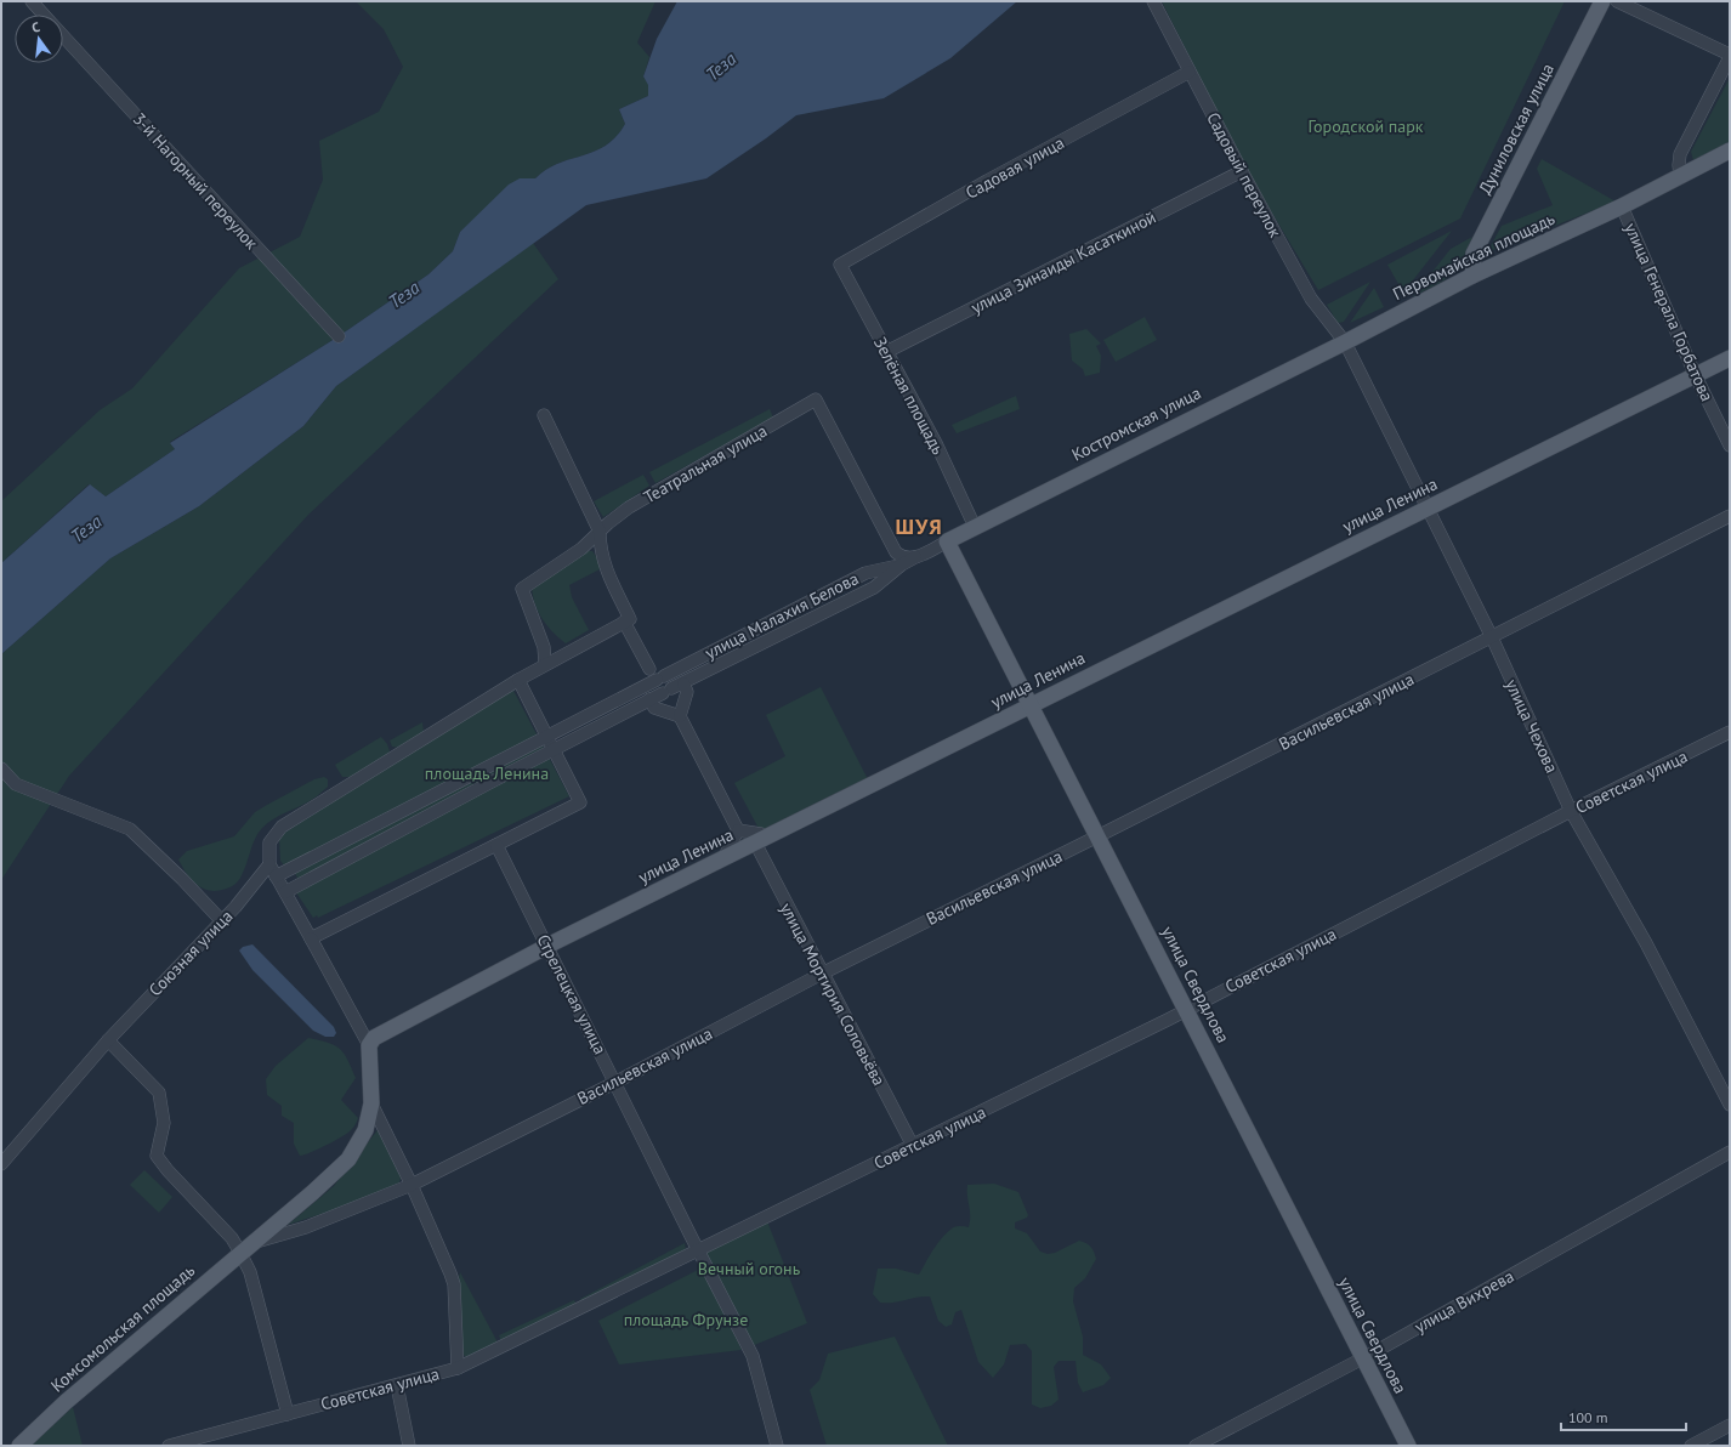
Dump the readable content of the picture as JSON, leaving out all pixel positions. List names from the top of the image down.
{
  "streets": {
    "main road": [
      "Дуниловская улица",
      "Первомайская площадь",
      "Костромская улица",
      "улица Ленина",
      "улица Свердлова",
      "Комсомольская площадь"
    ],
    "street": [
      "Садовая улица",
      "Садовый переулок",
      "3-й Нагорный переулок",
      "улица Зинаиды Касаткиной",
      "улица Генерала Горбатова",
      "Зелёная площадь",
      "Театральная улица",
      "улица Малахия Белова",
      "Васильевская улица",
      "улица Чехова",
      "Советская улица",
      "Союзная улица",
      "Стрелецкая улица",
      "улица Мортирия Соловьёва",
      "улица Вихрева"
    ]
  },
  "crossings": [
    ["Дуниловская улица", "Первомайская площадь"],
    ["Садовая улица", "Садовый переулок"],
    ["Садовая улица", "Зелёная площадь"],
    ["Садовый переулок", "Первомайская площадь"],
    ["Садовый переулок", "улица Зинаиды Касаткиной"],
    ["Садовый переулок", "Костромская улица"],
    ["Садовый переулок", "улица Чехова"],
    ["Первомайская площадь", "улица Генерала Горбатова"],
    ["Первомайская площадь", "Костромская улица"],
    ["Первомайская площадь", "улица Чехова"],
    ["улица Зинаиды Касаткиной", "Зелёная площадь"],
    ["улица Генерала Горбатова", "улица Ленина"],
    ["Зелёная площадь", "Костромская улица"],
    ["Костромская улица", "улица Чехова"],
    ["Костромская улица", "улица Свердлова"],
    ["Театральная улица", "улица Малахия Белова"],
    ["улица Ленина", "улица Чехова"],
    ["улица Ленина", "улица Свердлова"],
    ["улица Ленина", "Стрелецкая улица"],
    ["улица Ленина", "улица Мортирия Соловьёва"],
    ["улица Ленина", "Комсомольская площадь"],
    ["Васильевская улица", "улица Чехова"],
    ["Васильевская улица", "улица Свердлова"],
    ["Васильевская улица", "Стрелецкая улица"],
    ["Васильевская улица", "улица Мортирия Соловьёва"],
    ["Васильевская улица", "Комсомольская площадь"],
    ["улица Чехова", "Советская улица"],
    ["Советская улица", "улица Свердлова"],
    ["Советская улица", "Стрелецкая улица"],
    ["Советская улица", "улица Мортирия Соловьёва"],
    ["улица Свердлова", "улица Вихрева"]
  ],
  "districts": ["ШУЯ"],
  "water": ["Теза"],
  "parks": [
    "Городской парк",
    "площадь Ленина",
    "Вечный огонь",
    "площадь Фрунзе"
  ],
  "scale_bar": "100 m",
  "north": "top"
}
